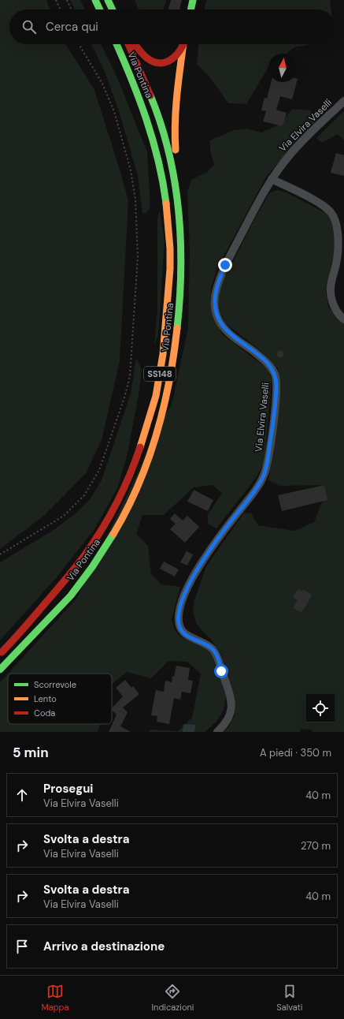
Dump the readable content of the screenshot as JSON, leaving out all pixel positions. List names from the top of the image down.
{
  "streets": {
    "main road": ["Via Pontina", "SS148"],
    "street": ["Via Elvira Vaselli"]
  },
  "legend": ["Scorrevole", "Lento", "Coda"],
  "north": "top",
  "page": {
    "search": "Cerca qui",
    "heading": ["5 min", "A piedi · 350 m"],
    "list": [
      ["Prosegui", "Via Elvira Vaselli", "40 m"],
      ["Svolta a destra", "Via Elvira Vaselli", "270 m"],
      ["Svolta a destra", "Via Elvira Vaselli", "40 m"],
      "Arrivo a destinazione"
    ],
    "nav": ["Mappa", "Indicazioni", "Salvati"]
  }
}
